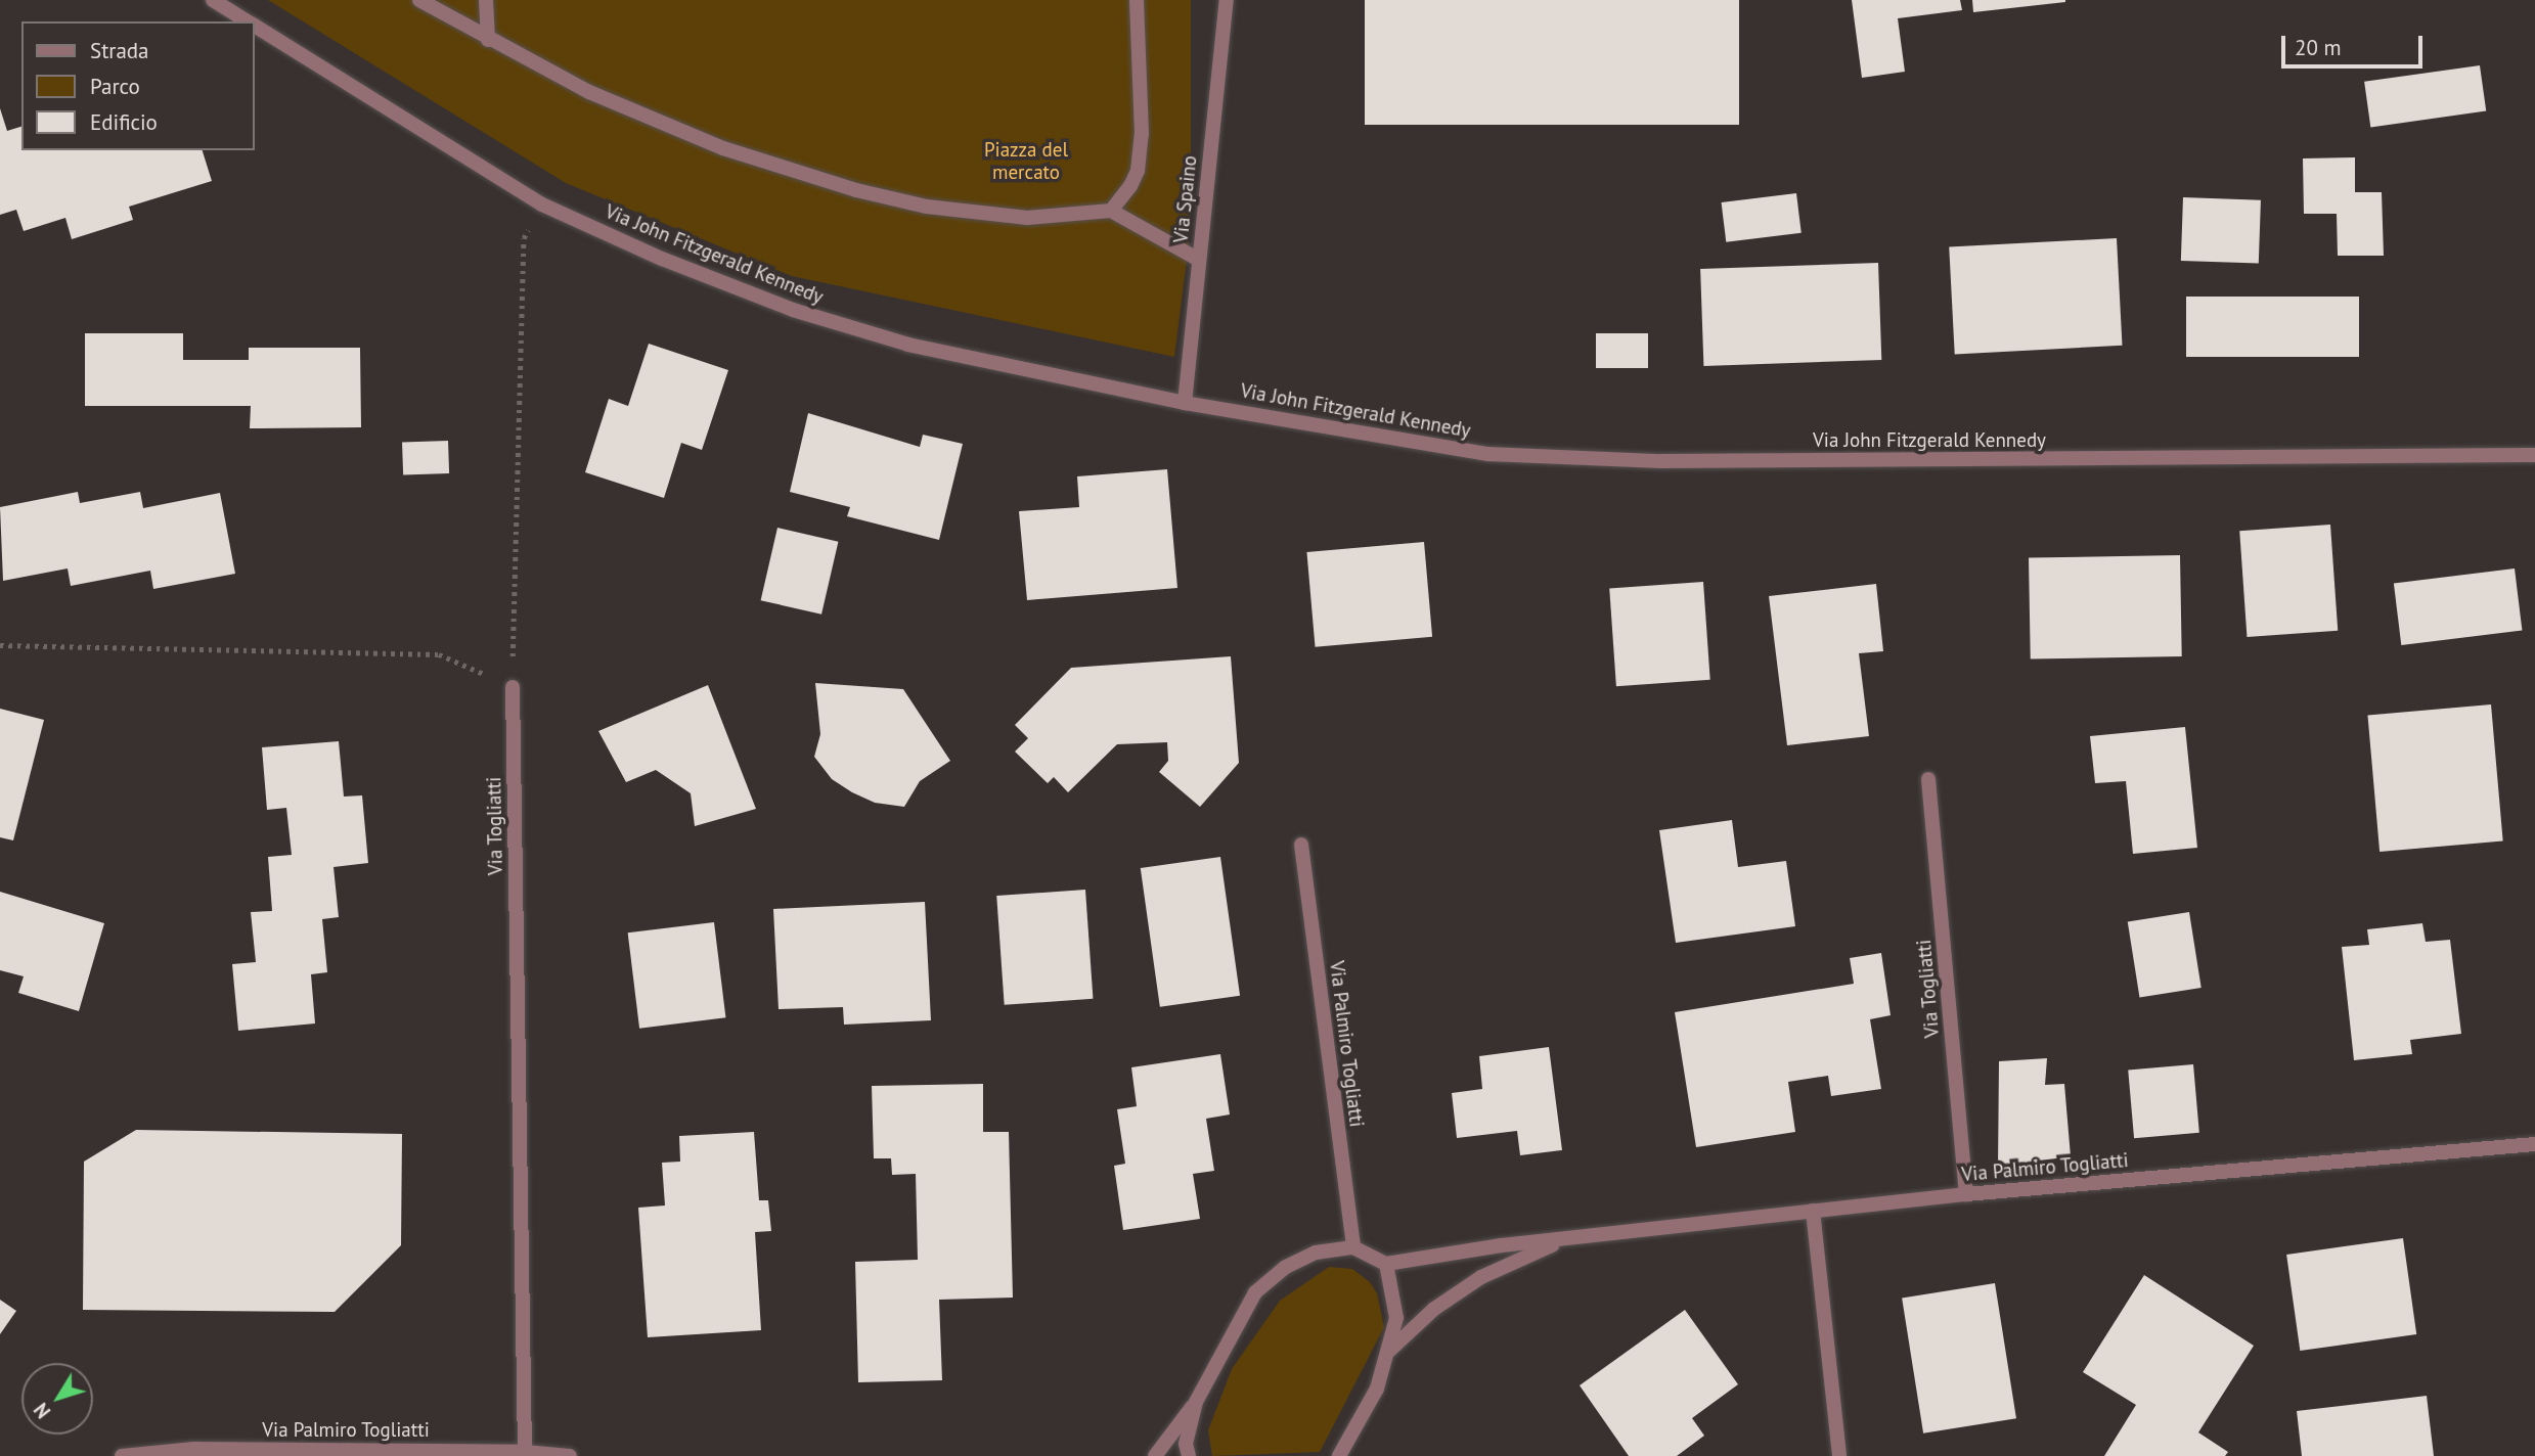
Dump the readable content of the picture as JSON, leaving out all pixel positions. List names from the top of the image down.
{
  "streets": {
    "street": [
      "Via Spaino",
      "Via John Fitzgerald Kennedy",
      "Via Togliatti",
      "Via Palmiro Togliatti"
    ]
  },
  "crossings": [
    ["Via Spaino", "Via John Fitzgerald Kennedy"],
    ["Via Togliatti", "Via Palmiro Togliatti"]
  ],
  "parks": ["Piazza del mercato"],
  "legend": ["Strada", "Parco", "Edificio"],
  "scale_bar": "20 m",
  "north": "bottom left"
}
